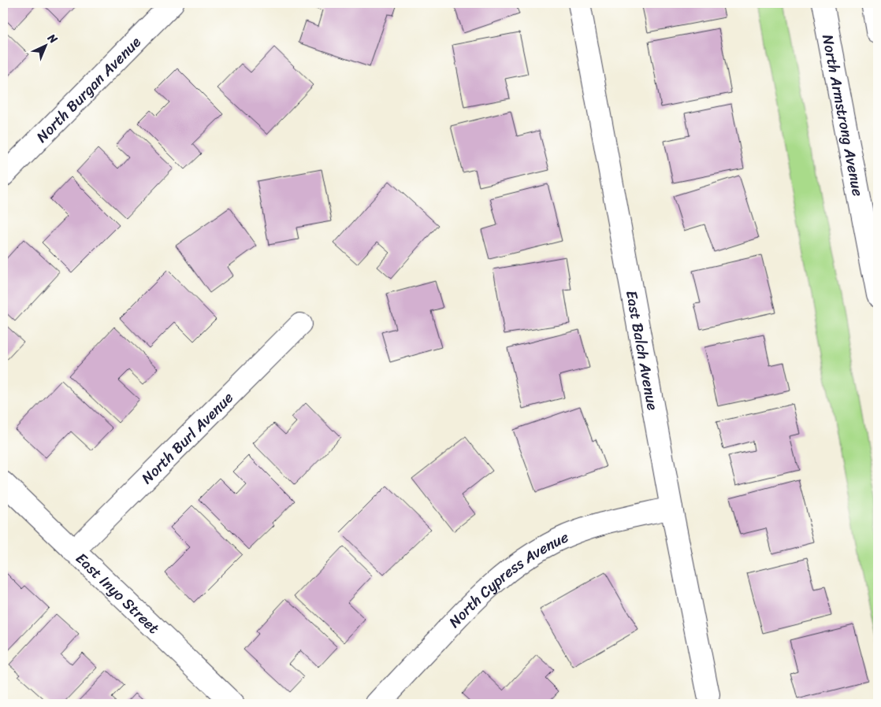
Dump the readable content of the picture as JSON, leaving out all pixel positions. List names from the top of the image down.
{
  "streets": {
    "street": [
      "North Burgan Avenue",
      "North Armstrong Avenue",
      "East Balch Avenue",
      "North Burl Avenue",
      "North Cypress Avenue",
      "East Inyo Street"
    ]
  },
  "crossings": [
    ["East Balch Avenue", "North Cypress Avenue"],
    ["North Burl Avenue", "East Inyo Street"]
  ],
  "north": "top right"
}
